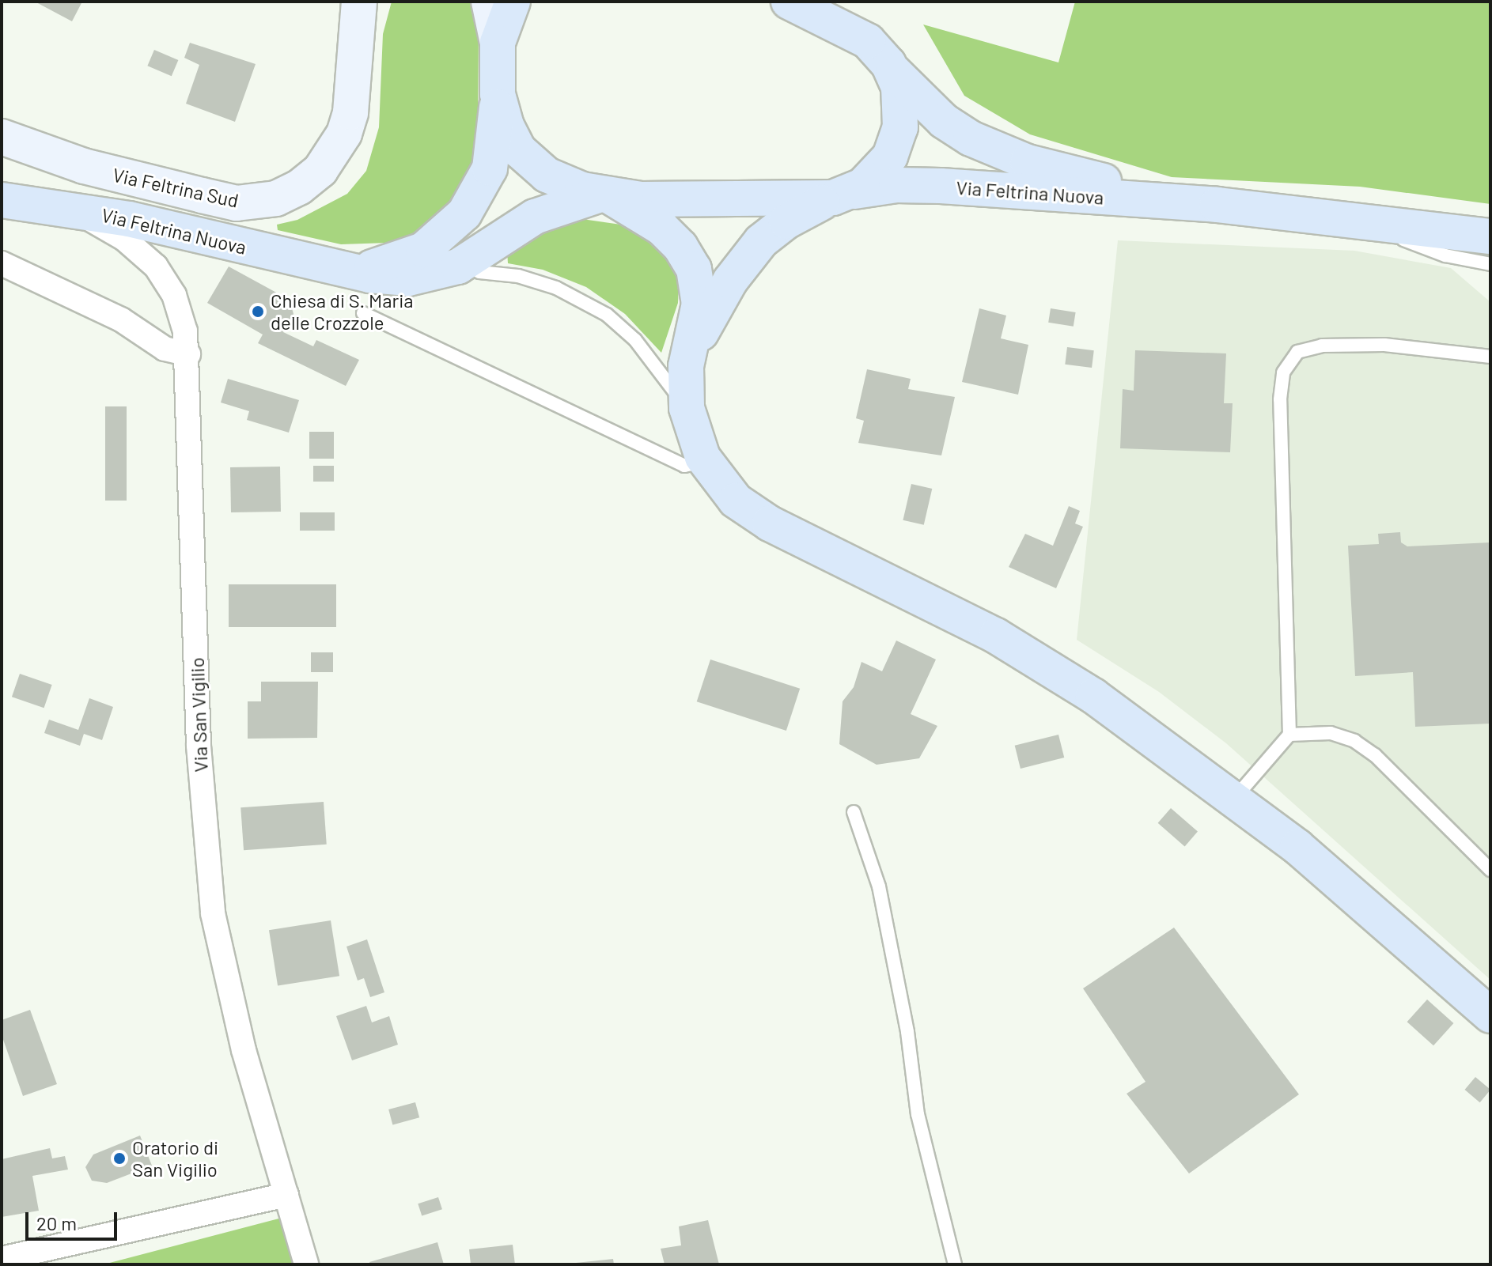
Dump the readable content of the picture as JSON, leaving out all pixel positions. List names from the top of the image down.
{
  "streets": {
    "main road": ["Via Feltrina Sud", "Via Feltrina Nuova"],
    "street": ["Via San Vigilio"]
  },
  "crossings": [
    ["Via Feltrina Nuova", "Via San Vigilio"]
  ],
  "places": ["Chiesa di S. Maria delle Crozzole", "Oratorio di San Vigilio"],
  "scale_bar": "20 m"
}
